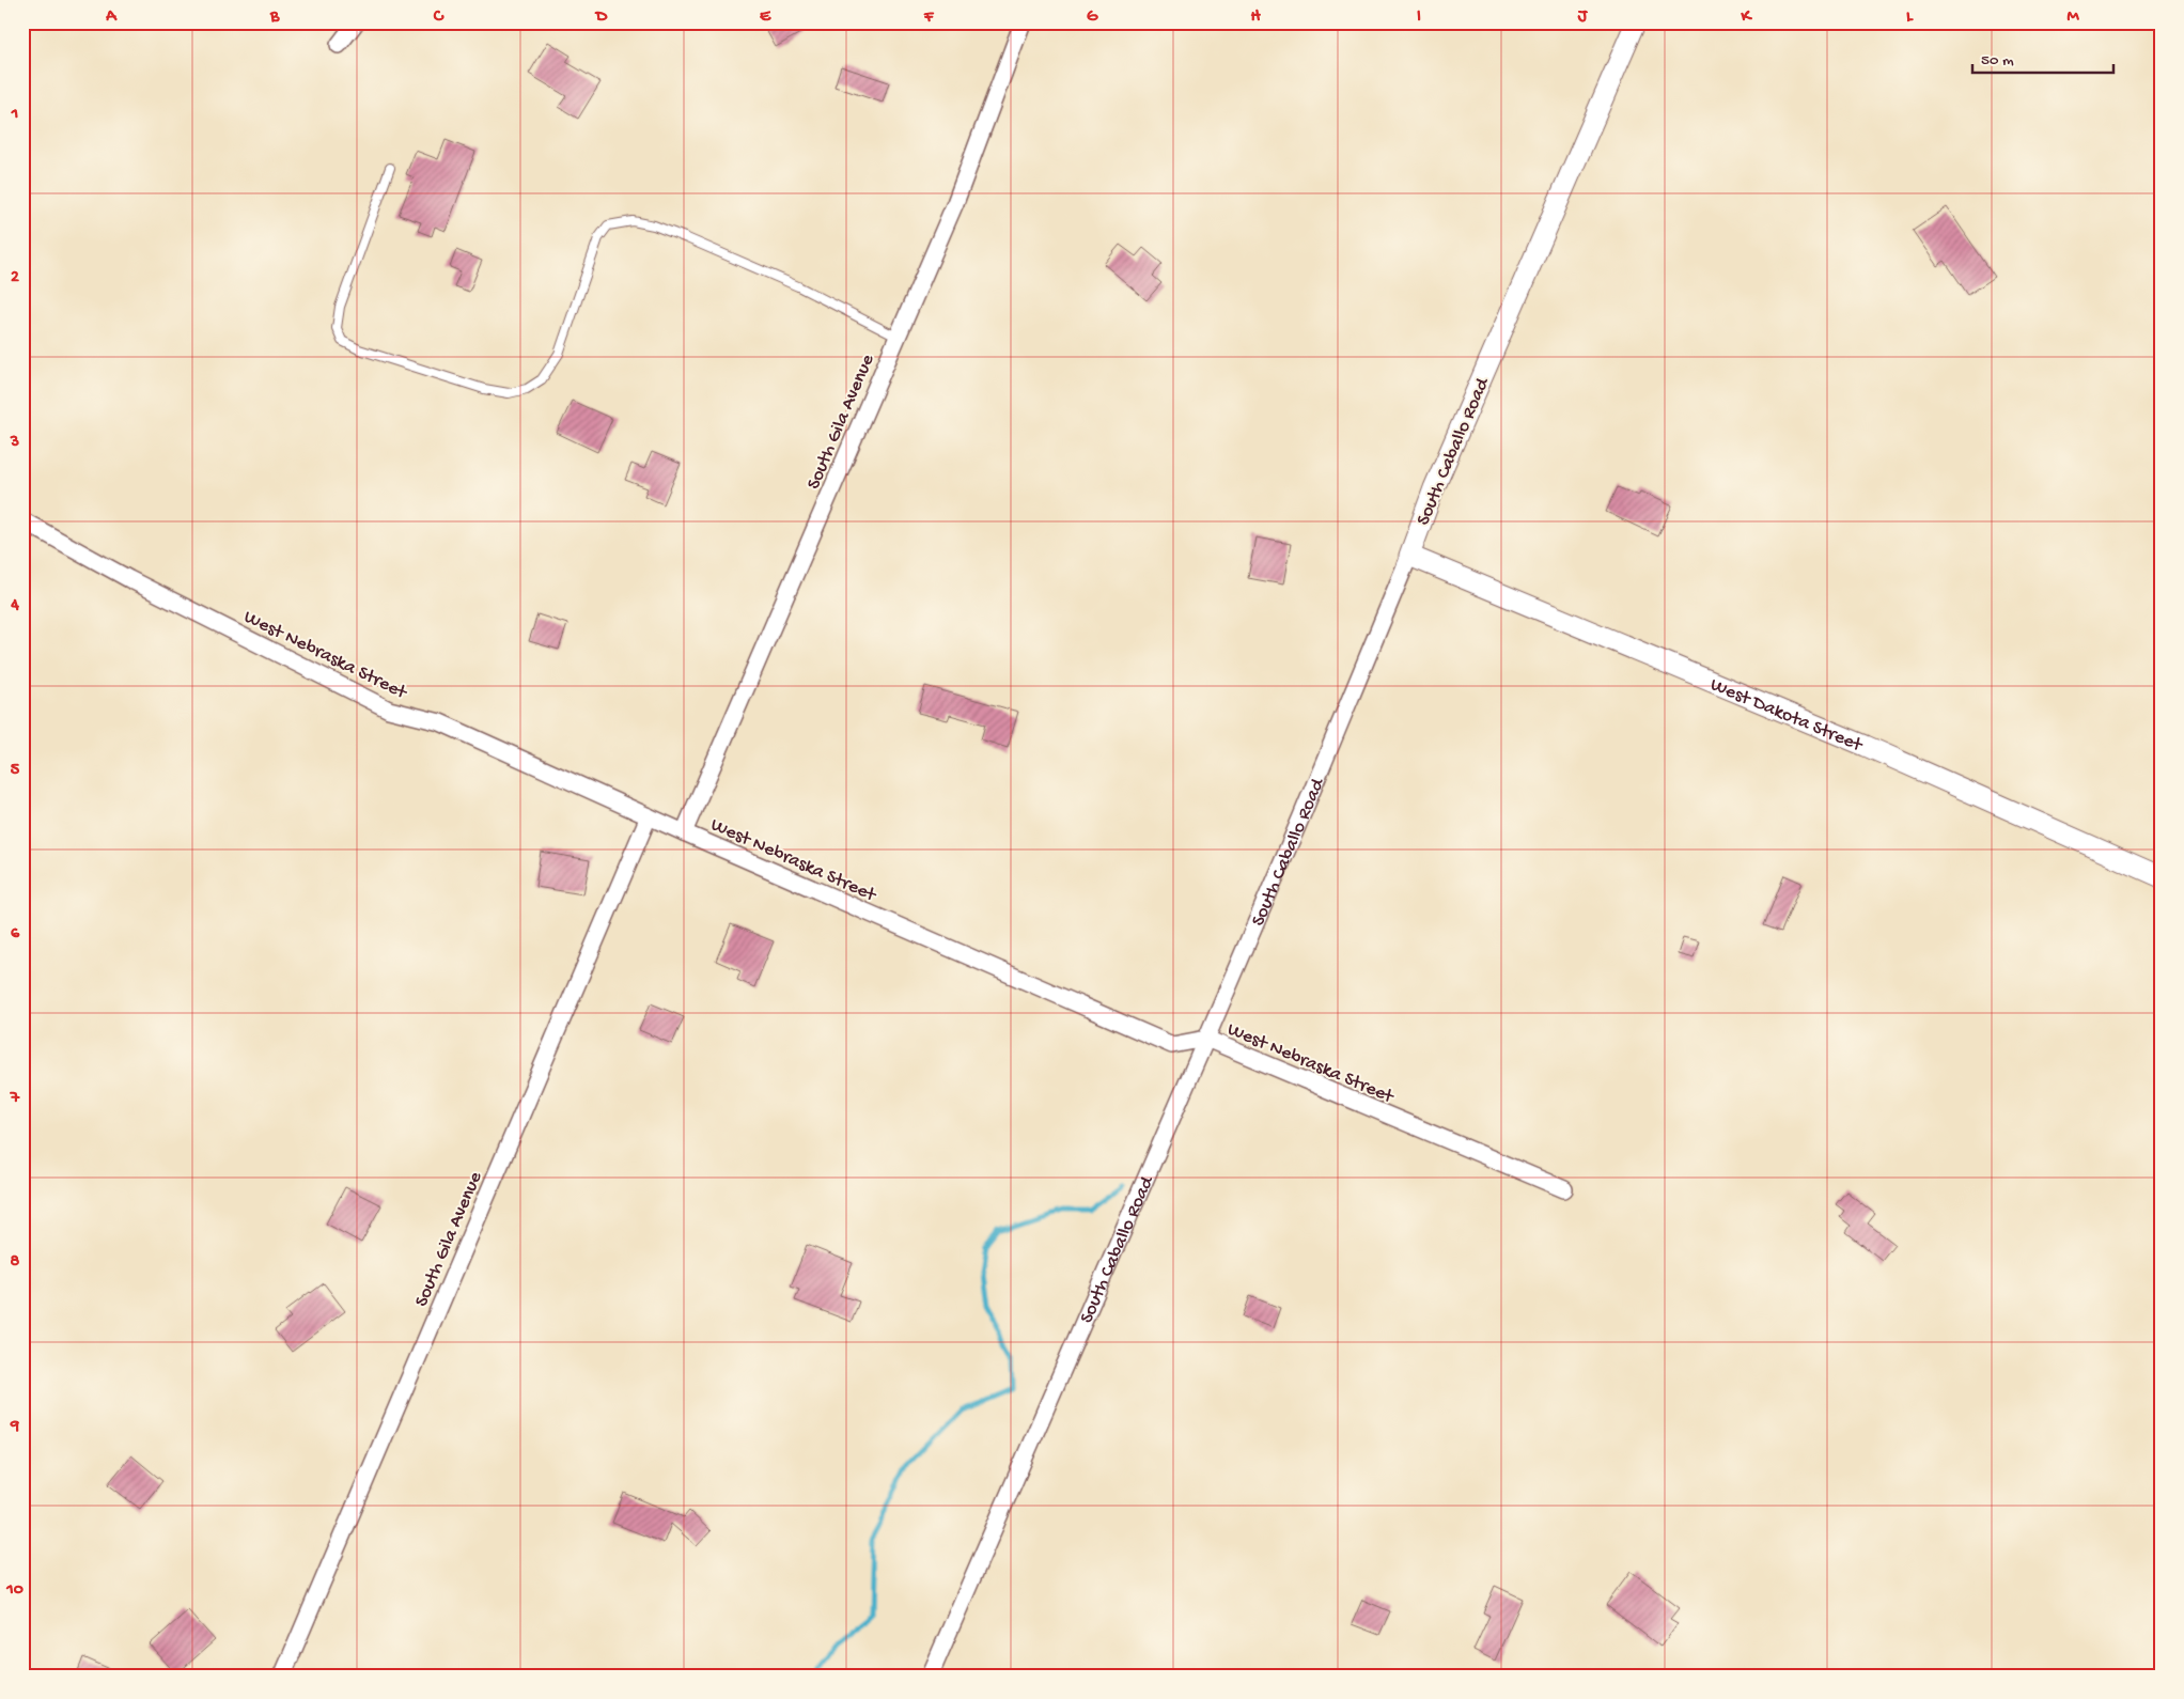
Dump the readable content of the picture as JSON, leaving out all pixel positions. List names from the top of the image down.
{
  "streets": {
    "street": [
      "South Gila Avenue",
      "South Caballo Road",
      "West Nebraska Street",
      "West Dakota Street"
    ]
  },
  "crossings": [
    ["South Gila Avenue", "West Nebraska Street"],
    ["South Caballo Road", "West Nebraska Street"],
    ["South Caballo Road", "West Dakota Street"]
  ],
  "scale_bar": "50 m",
  "grid": {
    "columns": [
      "A",
      "B",
      "C",
      "D",
      "E",
      "F",
      "G",
      "H",
      "I",
      "J",
      "K",
      "L",
      "M"
    ],
    "rows": [
      "1",
      "2",
      "3",
      "4",
      "5",
      "6",
      "7",
      "8",
      "9",
      "10"
    ]
  }
}
